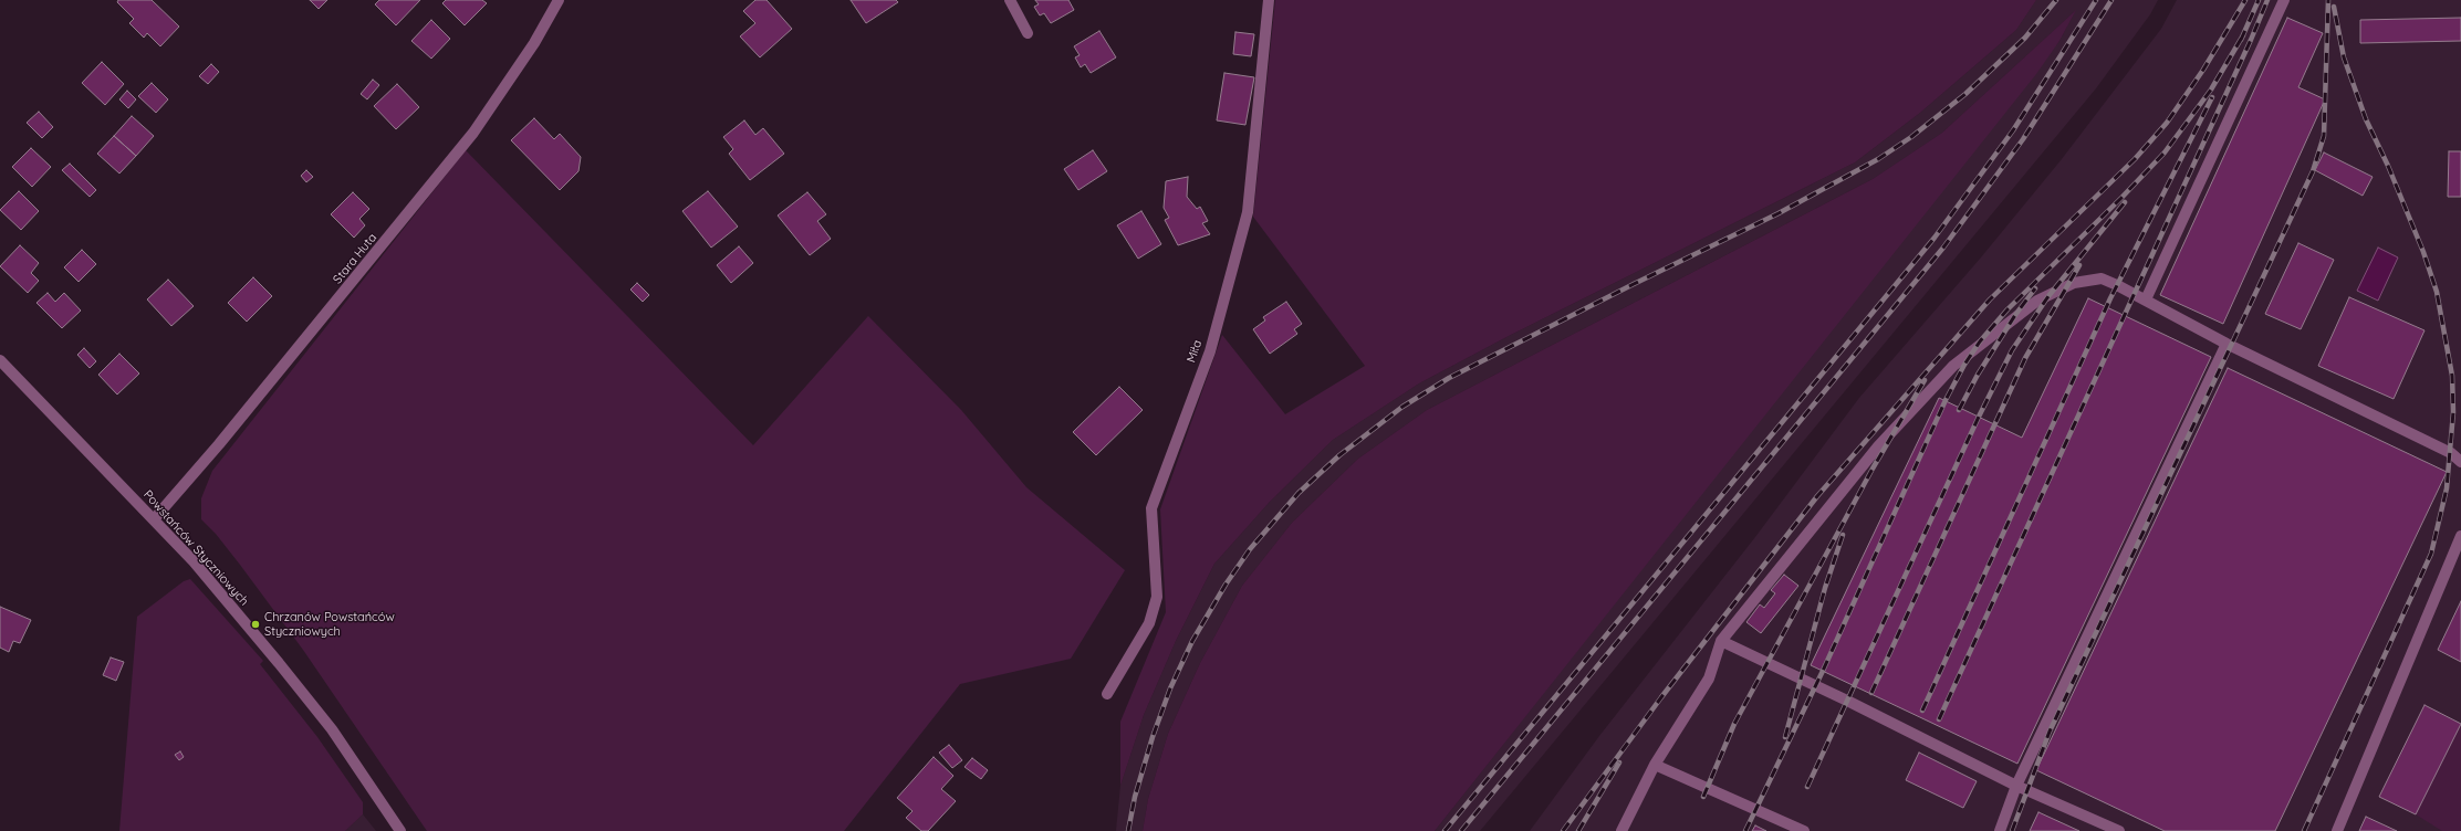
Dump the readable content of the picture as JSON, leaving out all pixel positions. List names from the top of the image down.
{
  "streets": {
    "street": ["Stara Huta", "Miła", "Powstańców Styczniowych"]
  },
  "crossings": [
    ["Stara Huta", "Powstańców Styczniowych"]
  ],
  "places": ["Chrzanów Powstańców Styczniowych"]
}
